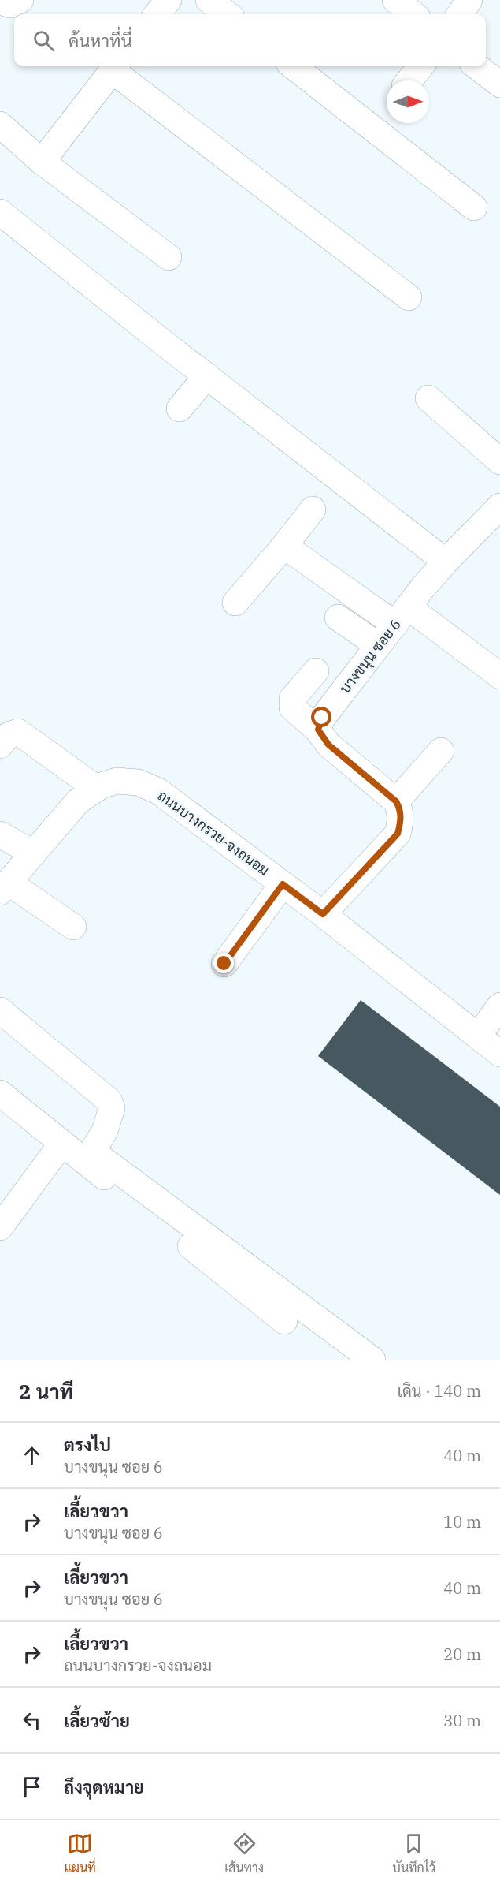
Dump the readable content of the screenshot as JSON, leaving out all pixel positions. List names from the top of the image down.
{
  "streets": {
    "street": ["บางขนุน ซอย 6", "ถนนบางกรวย-จงถนอม"]
  },
  "north": "right",
  "page": {
    "search": "ค้นหาที่นี่",
    "heading": ["2 นาที", "เดิน · 140 m"],
    "list": [
      ["ตรงไป", "บางขนุน ซอย 6", "40 m"],
      ["เลี้ยวขวา", "บางขนุน ซอย 6", "10 m"],
      ["เลี้ยวขวา", "บางขนุน ซอย 6", "40 m"],
      ["เลี้ยวขวา", "ถนนบางกรวย-จงถนอม", "20 m"],
      ["เลี้ยวซ้าย", "30 m"],
      "ถึงจุดหมาย"
    ],
    "nav": ["แผนที่", "เส้นทาง", "บันทึกไว้"]
  }
}
